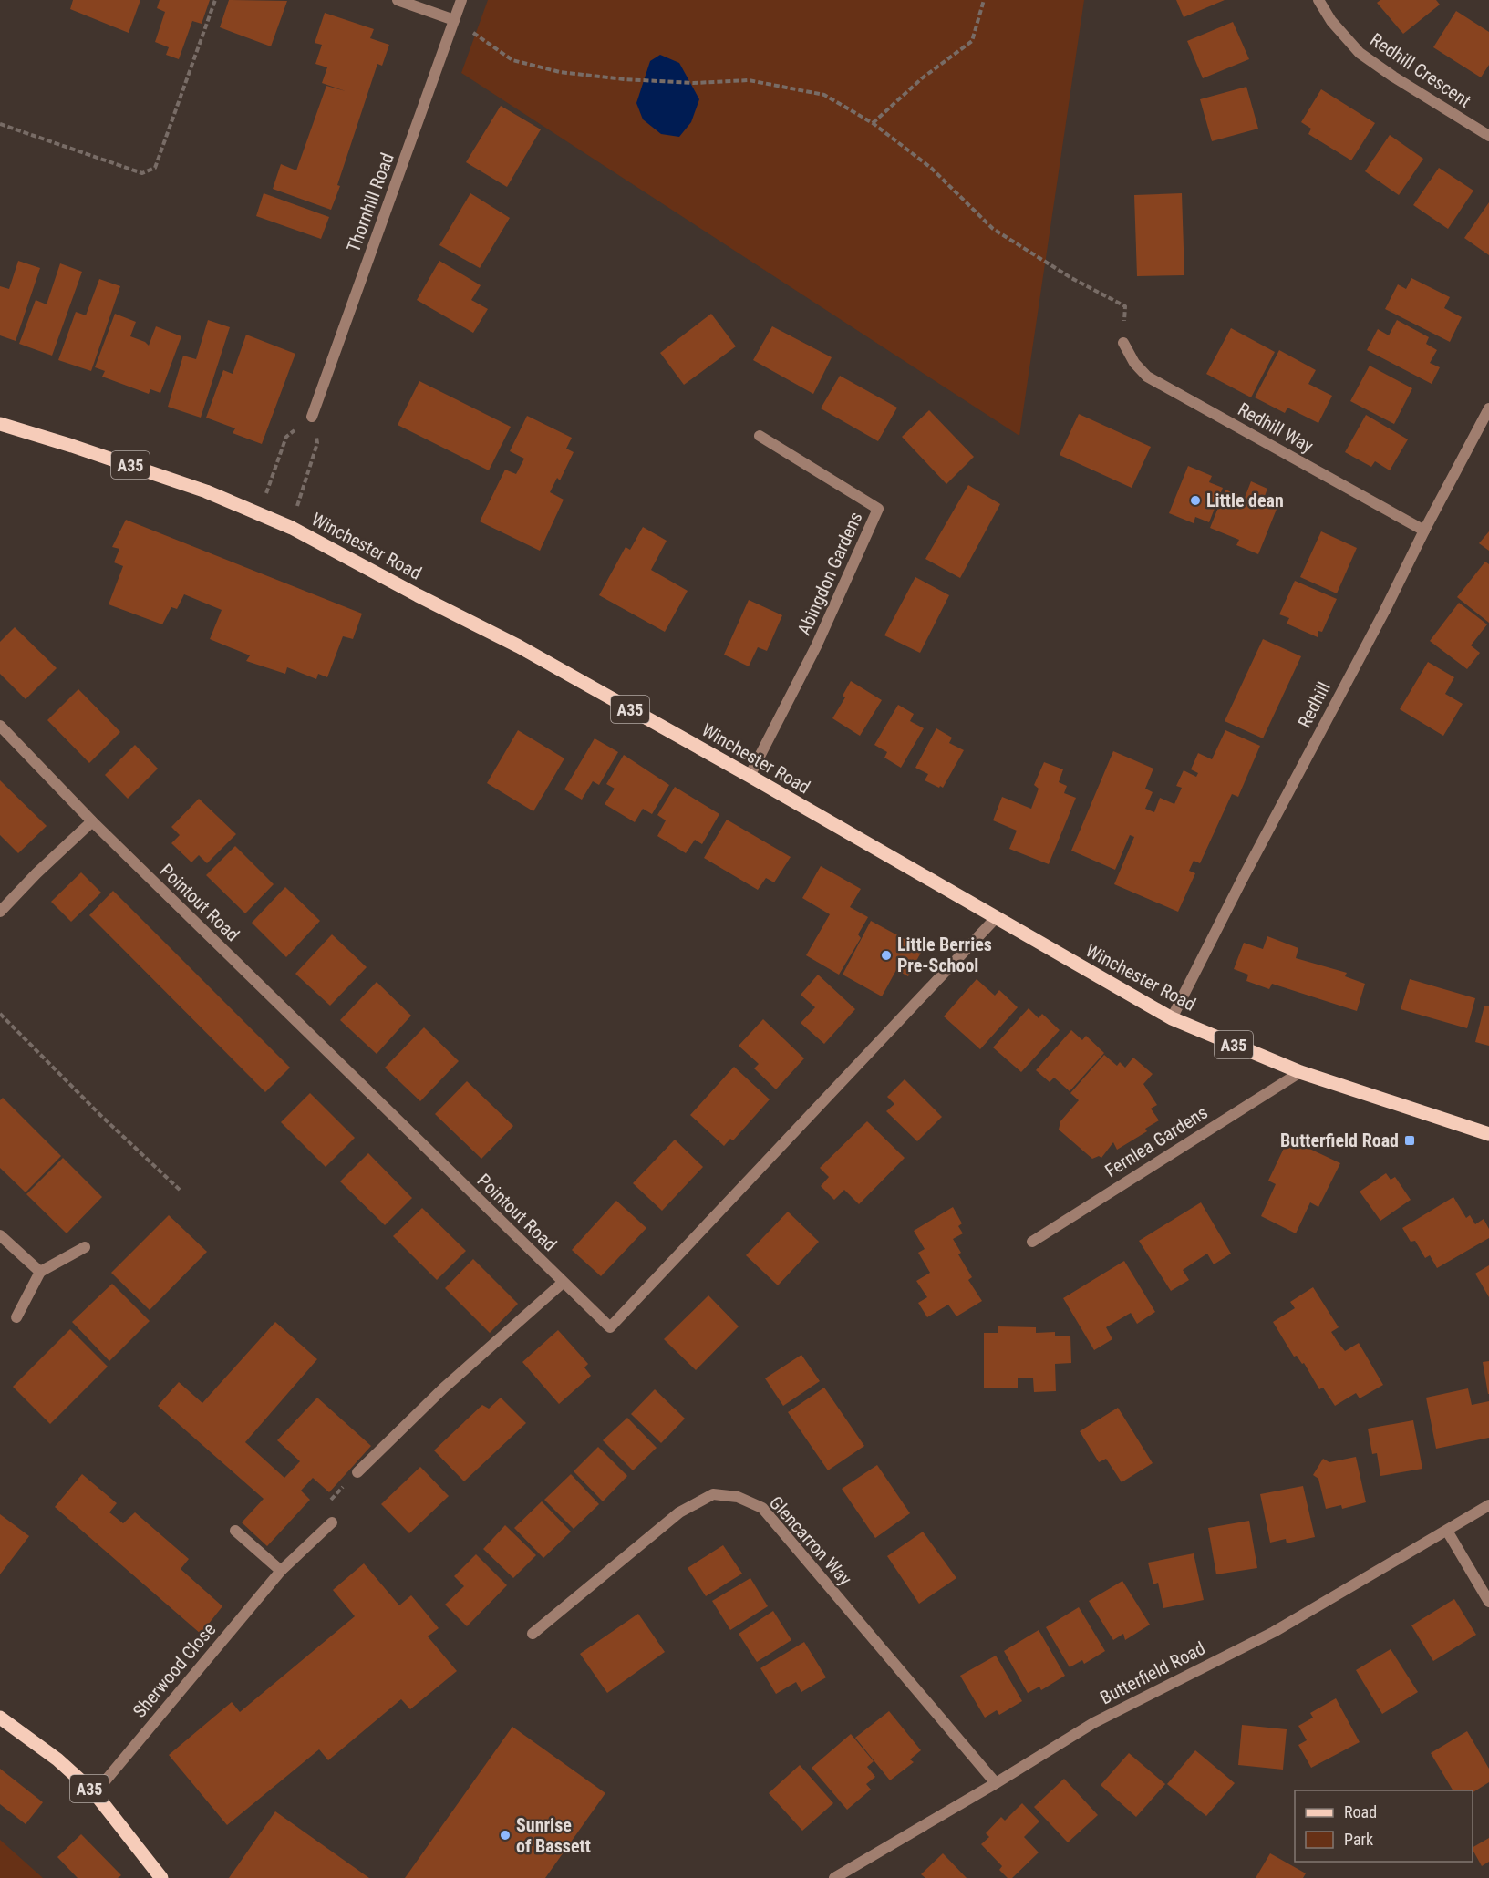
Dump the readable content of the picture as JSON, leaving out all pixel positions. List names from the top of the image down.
{
  "streets": {
    "main road": ["A35", "Winchester Road"],
    "street": [
      "Redhill Crescent",
      "Thornhill Road",
      "Redhill Way",
      "Abingdon Gardens",
      "Redhill",
      "Pointout Road",
      "Fernlea Gardens",
      "Glencarron Way",
      "Sherwood Close",
      "Butterfield Road"
    ]
  },
  "crossings": [
    ["Redhill Way", "Redhill"],
    ["A35", "Sherwood Close"],
    ["Winchester Road", "Abingdon Gardens"],
    ["Winchester Road", "Redhill"],
    ["Winchester Road", "Pointout Road"],
    ["Winchester Road", "Fernlea Gardens"],
    ["Glencarron Way", "Butterfield Road"]
  ],
  "places": {
    "other": ["Little dean", "Little Berries Pre-School", "Sunrise of Bassett"],
    "transit": ["Butterfield Road"]
  },
  "legend": ["Road", "Park"]
}
